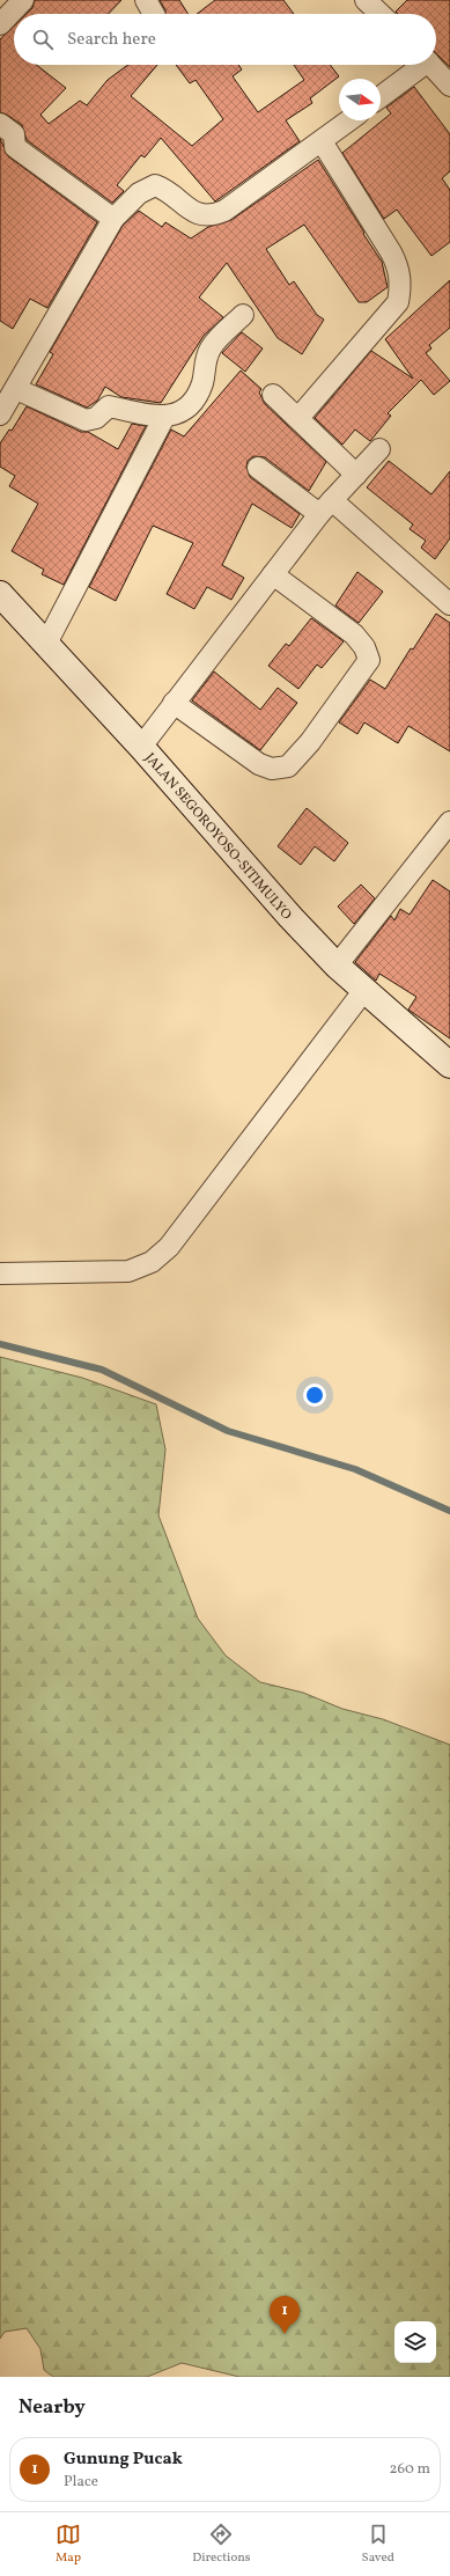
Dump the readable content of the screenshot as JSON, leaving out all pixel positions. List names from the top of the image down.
{
  "streets": {
    "main road": ["JALAN SEGOROYOSO-SITIMULYO"]
  },
  "north": "right",
  "page": {
    "search": "Search here",
    "pins": "1",
    "heading": "Nearby",
    "list": [
      {
        "mark": "1",
        "name": "Gunung Pucak",
        "note": "Place",
        "value": "260 m"
      }
    ],
    "nav": ["Map", "Directions", "Saved"]
  }
}
